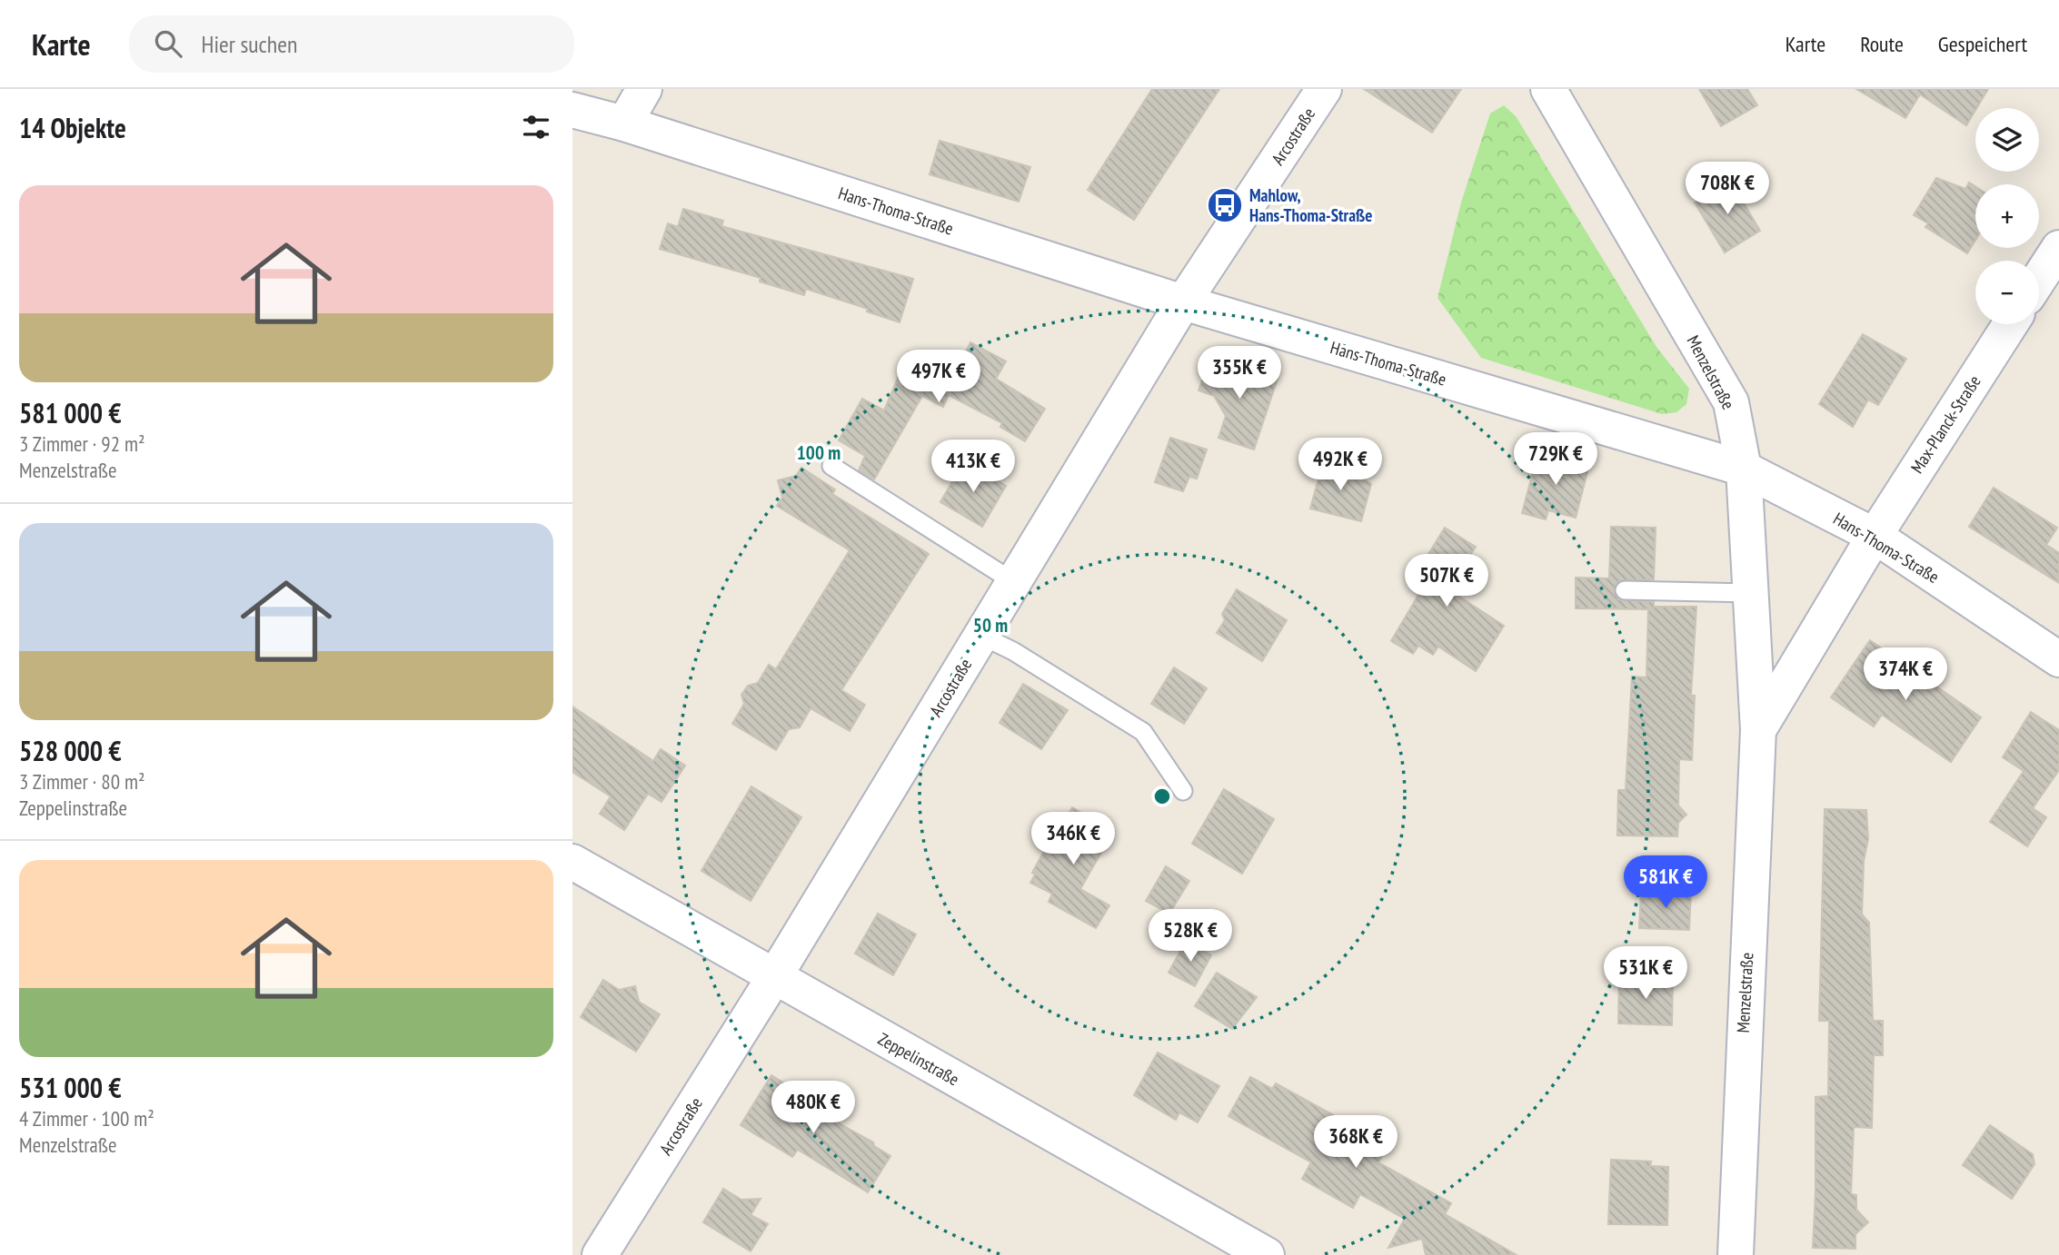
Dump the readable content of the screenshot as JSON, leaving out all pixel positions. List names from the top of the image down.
{
  "streets": {
    "street": [
      "Arcostraße",
      "Hans-Thoma-Straße",
      "Menzelstraße",
      "Max-Planck-Straße",
      "Zeppelinstraße"
    ]
  },
  "crossings": [
    ["Arcostraße", "Hans-Thoma-Straße"],
    ["Arcostraße", "Zeppelinstraße"],
    ["Hans-Thoma-Straße", "Menzelstraße"],
    ["Hans-Thoma-Straße", "Max-Planck-Straße"],
    ["Menzelstraße", "Max-Planck-Straße"]
  ],
  "places": {
    "bus stop": ["Mahlow, Hans-Thoma-Straße"]
  },
  "page": {
    "header": "Karte",
    "search": "Hier suchen",
    "nav": ["Karte", "Route", "Gespeichert"],
    "heading": "14 Objekte",
    "map_buttons": ["+", "−"],
    "price": [
      "708K €",
      "355K €",
      "497K €",
      "729K €",
      "492K €",
      "413K €",
      "507K €",
      "374K €",
      "346K €",
      "581K €",
      "528K €",
      "531K €",
      "480K €",
      "368K €"
    ],
    "list": [
      {
        "name": "581 000 €",
        "note": "3 Zimmer · 92 m² · Menzelstraße"
      },
      {
        "name": "528 000 €",
        "note": "3 Zimmer · 80 m² · Zeppelinstraße"
      },
      {
        "name": "531 000 €",
        "note": "4 Zimmer · 100 m² · Menzelstraße"
      }
    ]
  },
  "rings": ["100 m", "50 m"]
}
